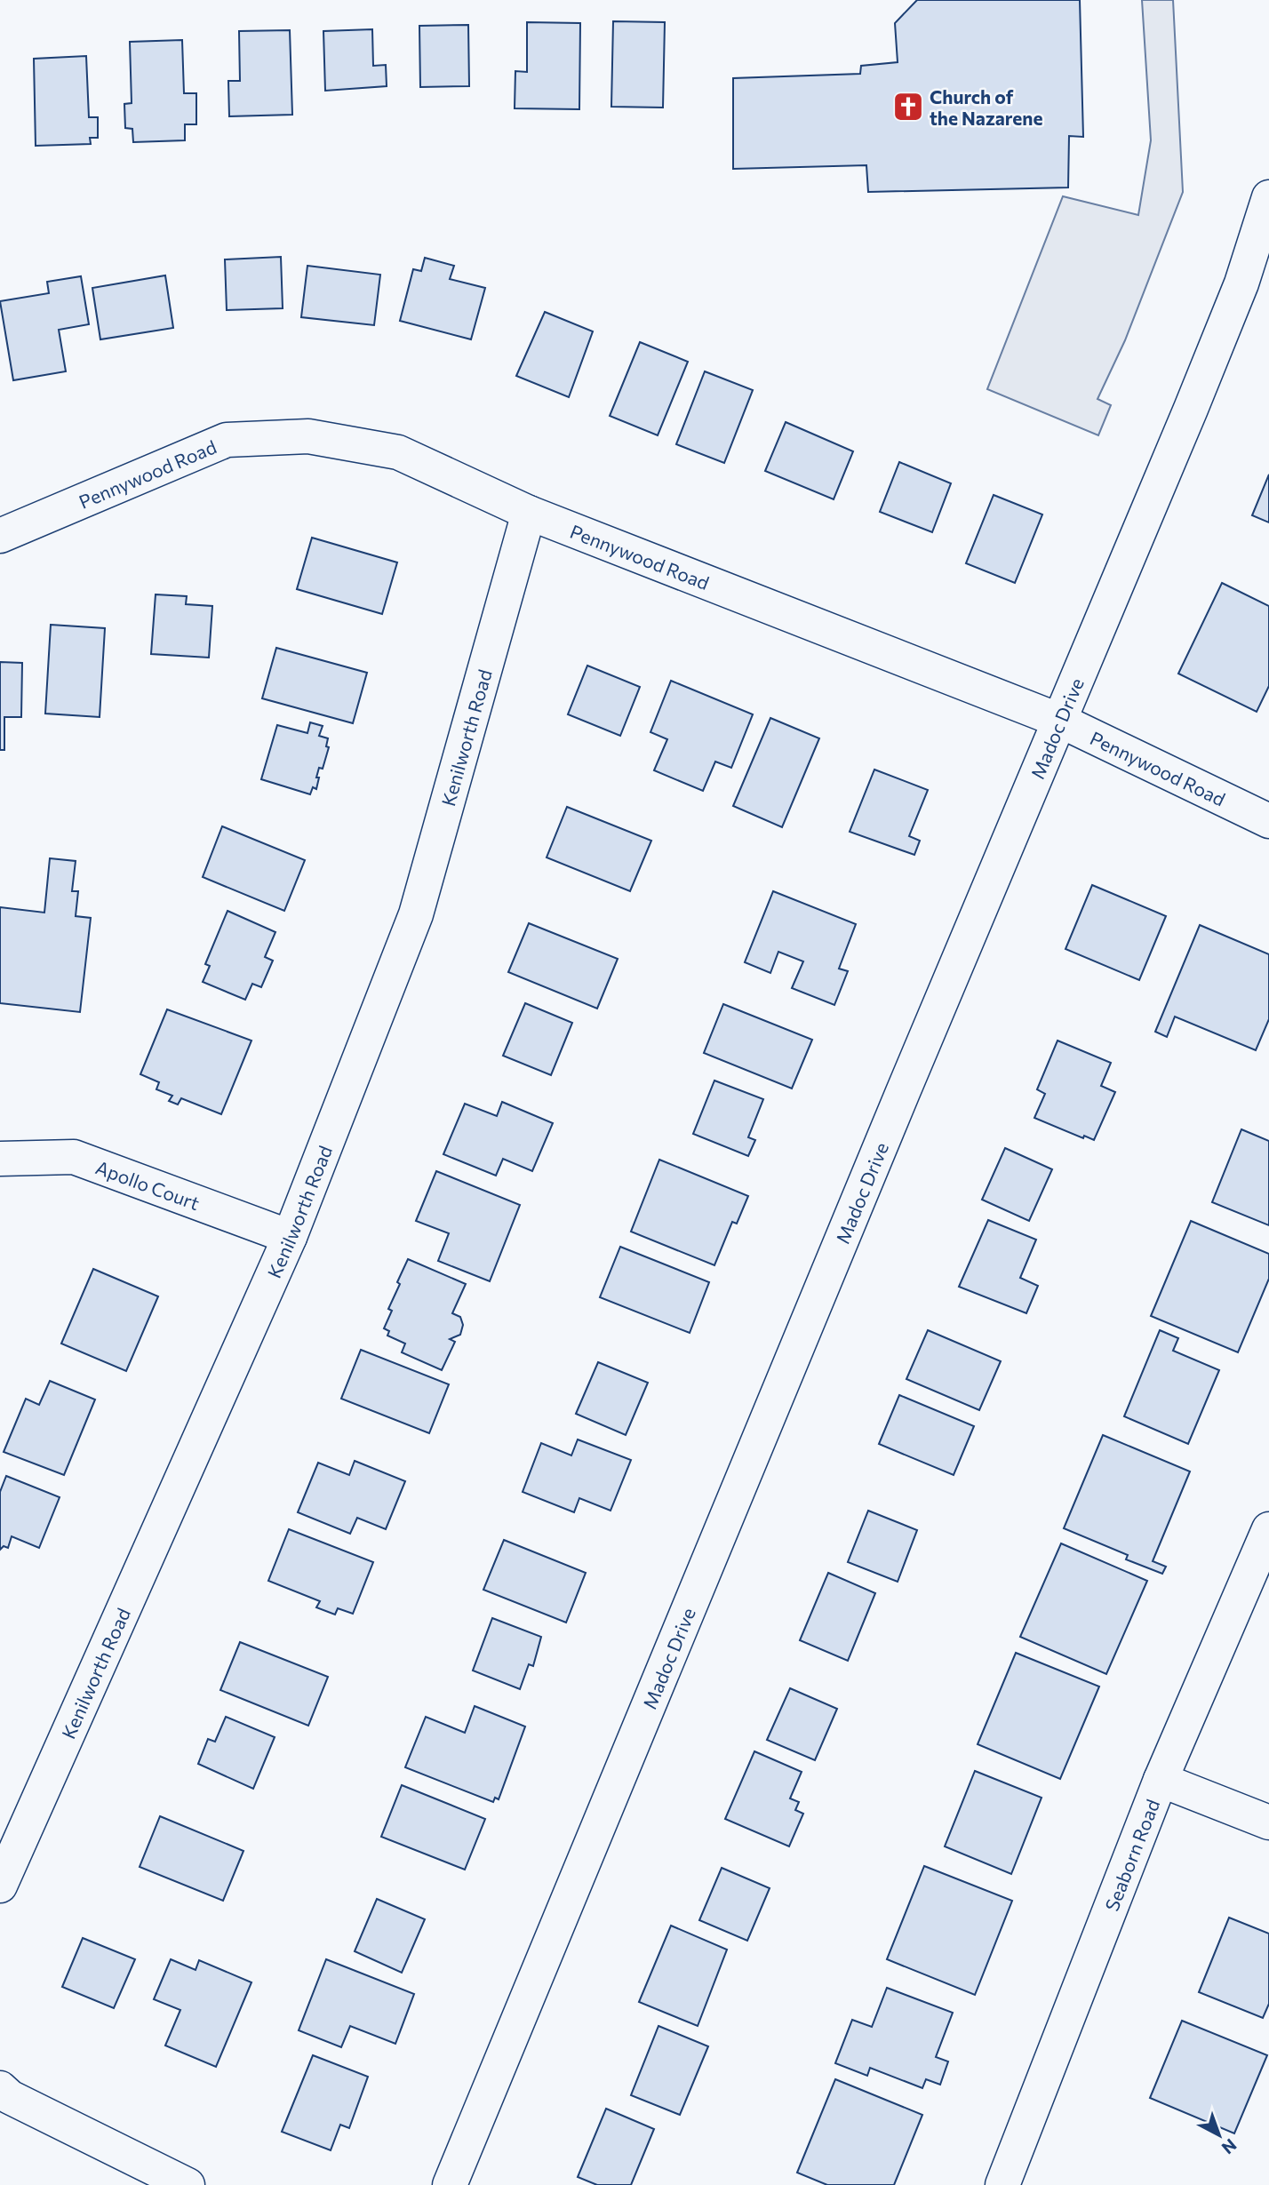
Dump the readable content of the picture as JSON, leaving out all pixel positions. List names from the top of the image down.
{
  "streets": {
    "street": [
      "Pennywood Road",
      "Madoc Drive",
      "Kenilworth Road",
      "Apollo Court",
      "Seaborn Road"
    ]
  },
  "crossings": [
    ["Pennywood Road", "Madoc Drive"],
    ["Pennywood Road", "Kenilworth Road"],
    ["Kenilworth Road", "Apollo Court"]
  ],
  "places": {
    "church": ["Church of the Nazarene"]
  },
  "north": "bottom right"
}
